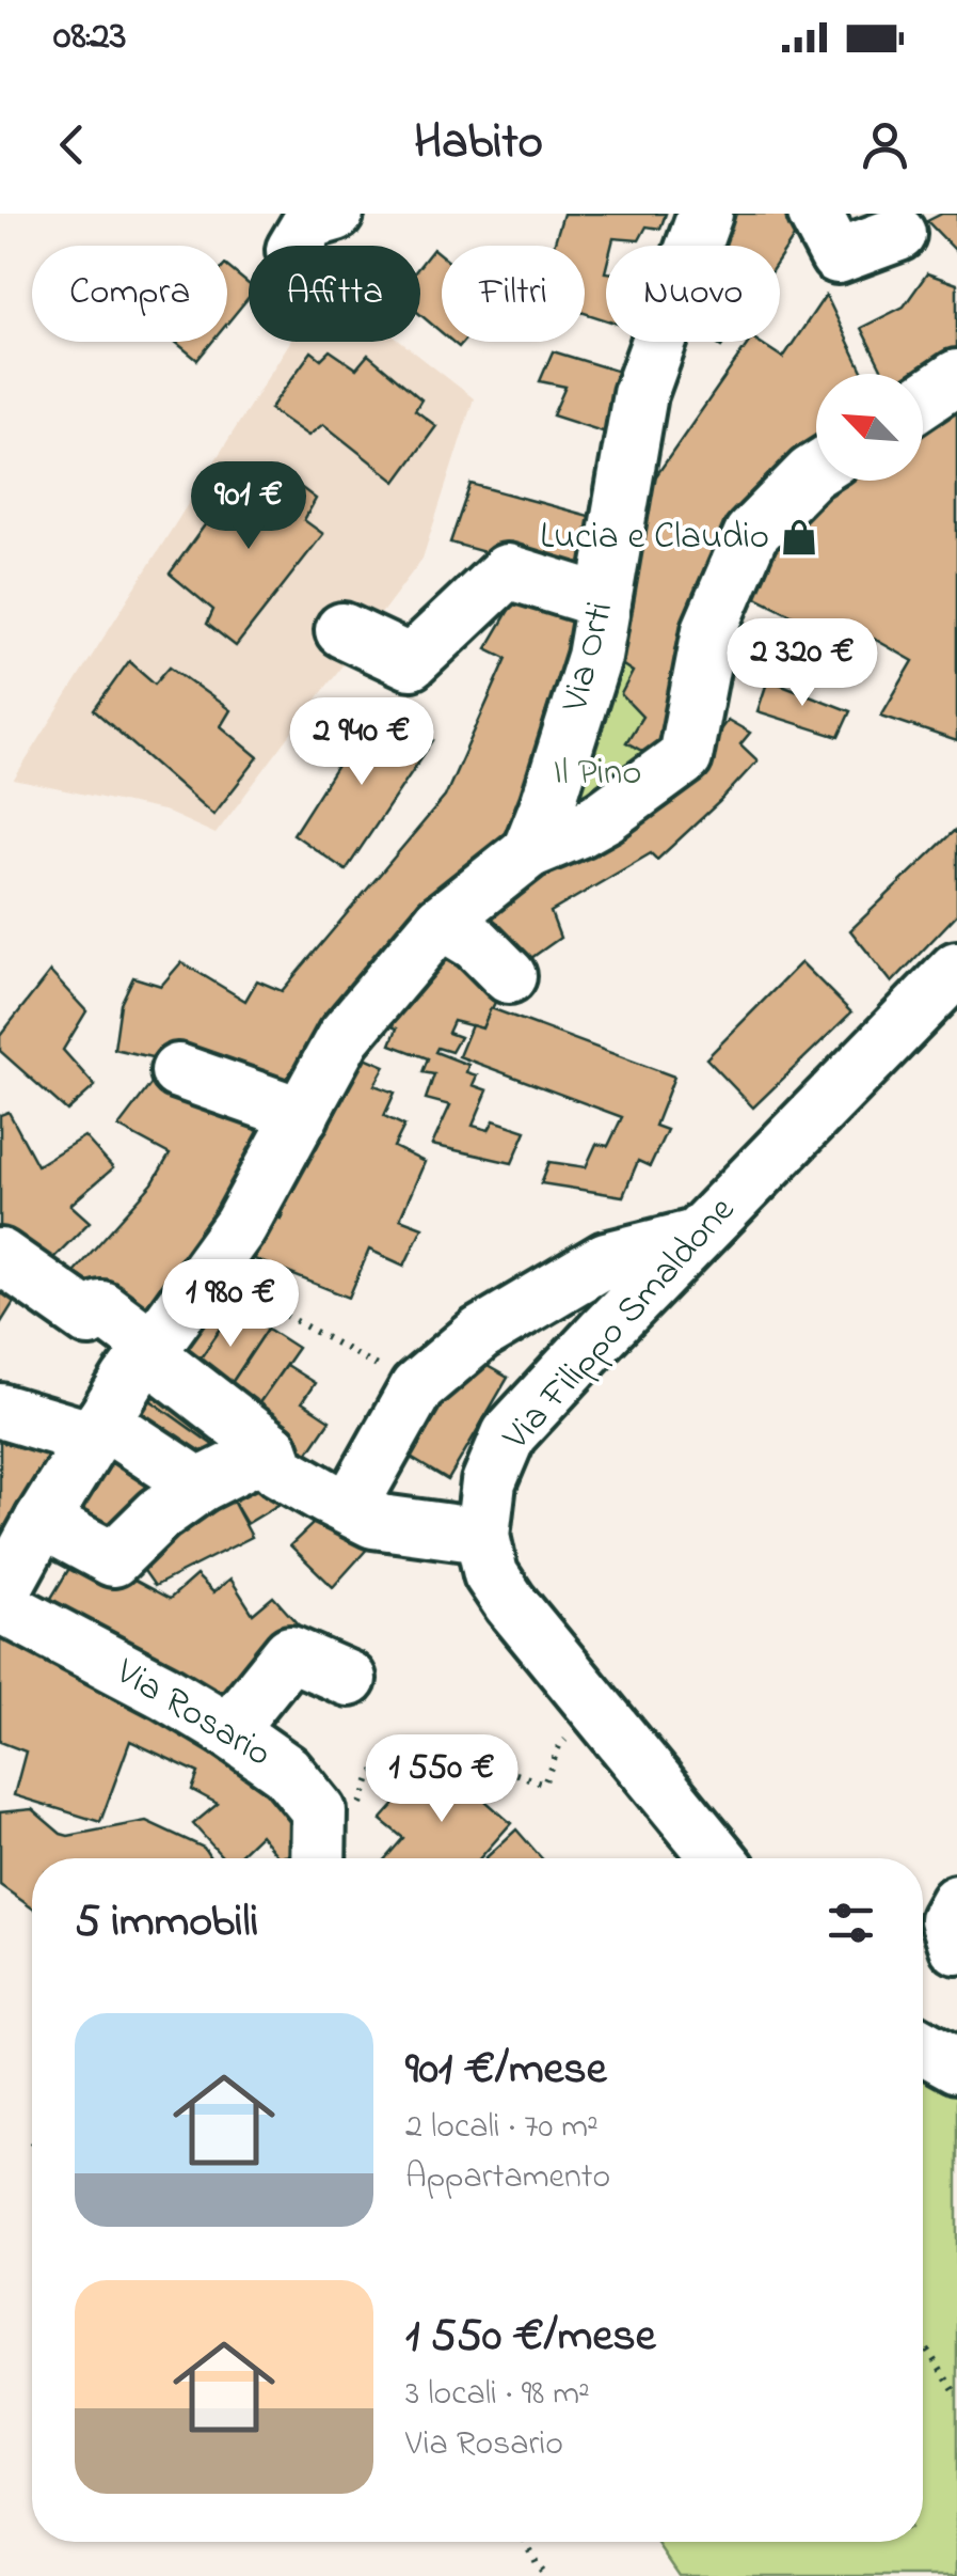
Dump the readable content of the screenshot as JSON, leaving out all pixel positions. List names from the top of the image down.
{
  "streets": {
    "street": ["Via Orti", "Via Filippo Smaldone", "Via Rosario"]
  },
  "parks": ["Il Pino"],
  "places": {
    "shop": ["Lucia e Claudio"]
  },
  "north": "top left",
  "page": {
    "status": "08:23",
    "header": "Habito",
    "chip": [
      "Compra",
      "Affitta",
      "Filtri",
      "Nuovo"
    ],
    "price": [
      "901 €",
      "2 320 €",
      "2 940 €",
      "1 980 €",
      "1 550 €"
    ],
    "heading": "5 immobili",
    "list": [
      {
        "name": "901 €/mese",
        "note": "2 locali · 70 m² · Appartamento"
      },
      {
        "name": "1 550 €/mese",
        "note": "3 locali · 98 m² · Via Rosario"
      }
    ]
  }
}
